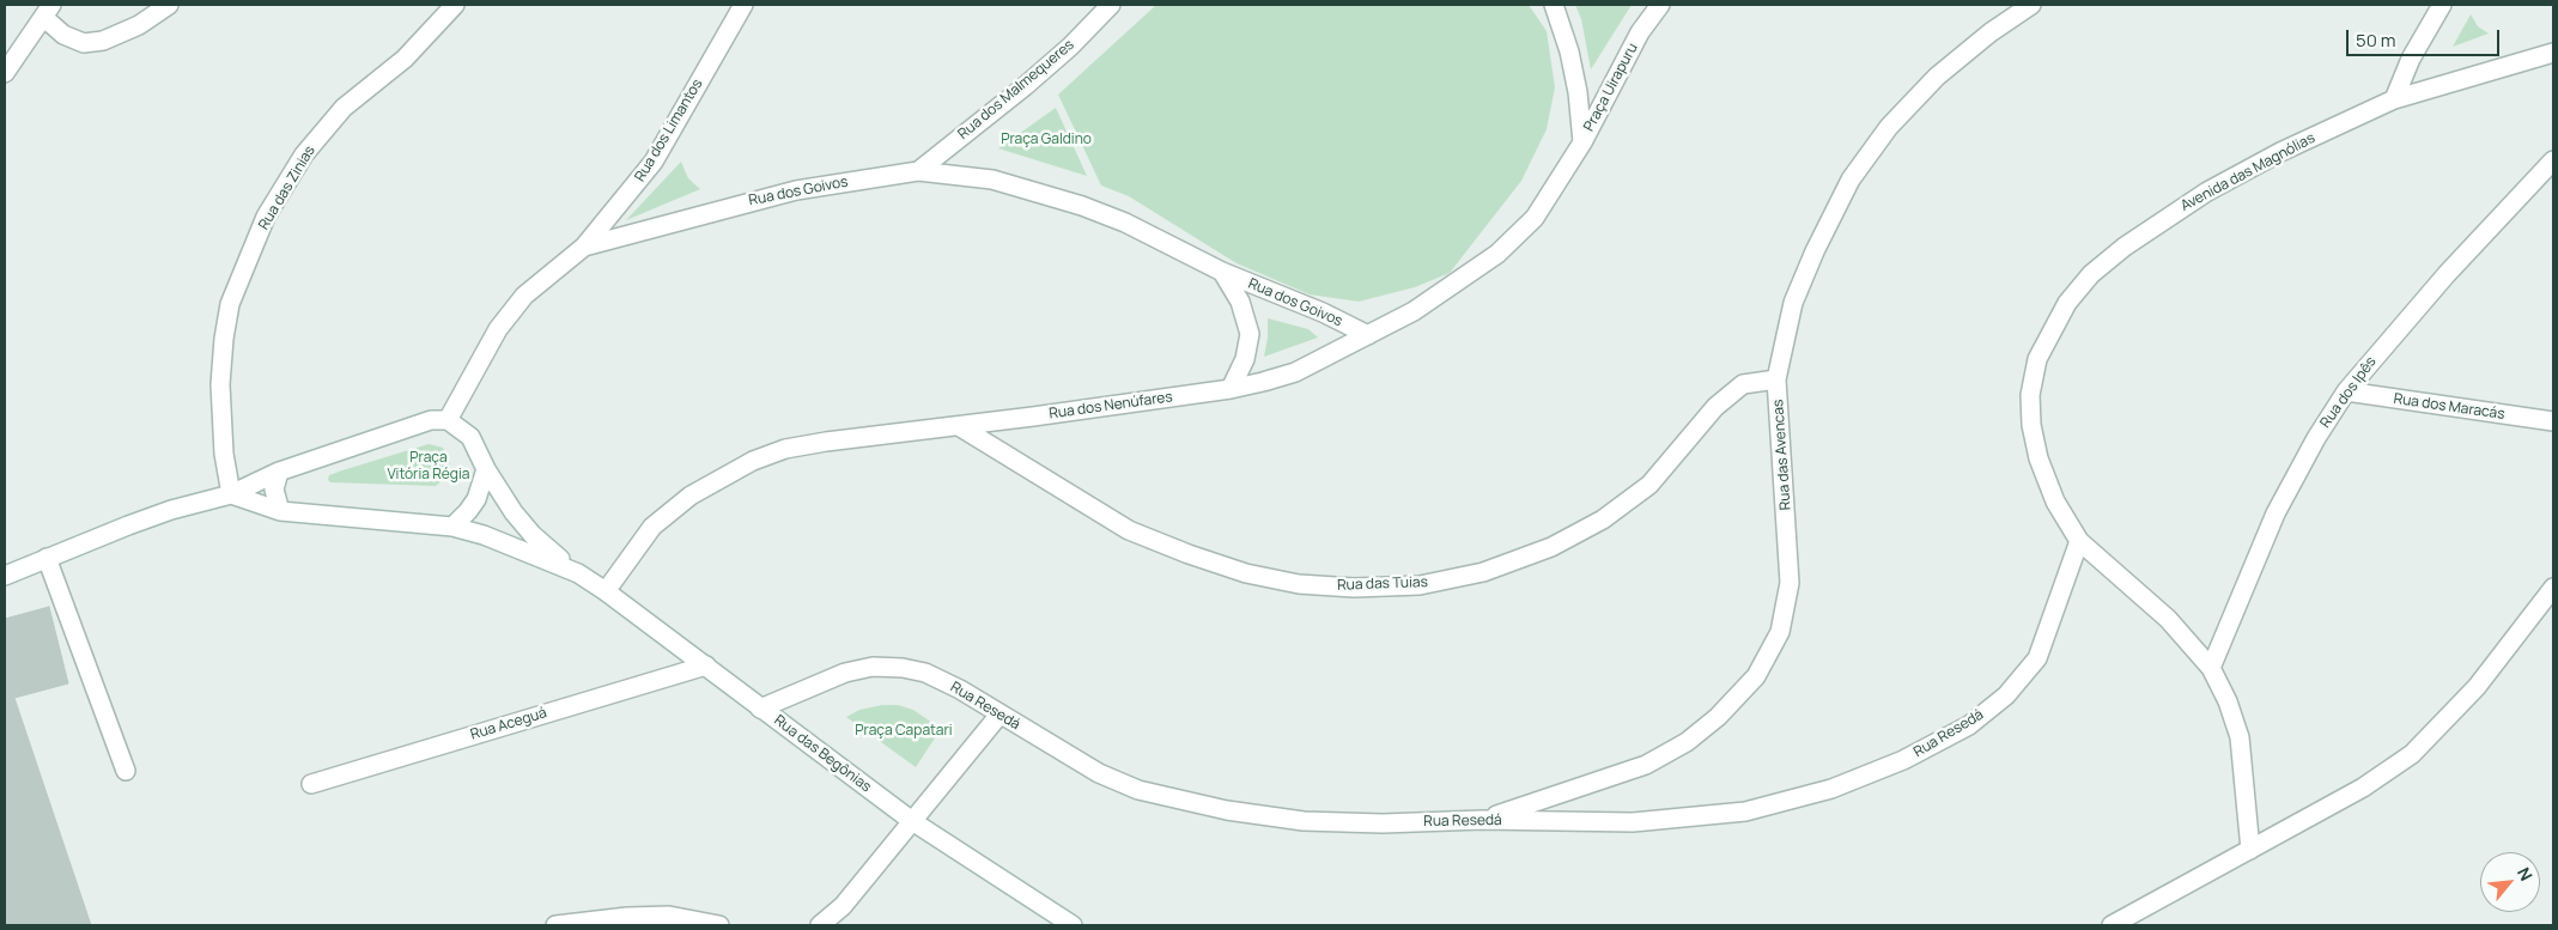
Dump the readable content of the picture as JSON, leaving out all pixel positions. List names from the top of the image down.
{
  "streets": {
    "street": [
      "Praça Uirapuru",
      "Rua dos Malmequeres",
      "Rua dos Limantos",
      "Avenida das Magnólias",
      "Rua das Zinias",
      "Rua dos Goivos",
      "Rua dos Ipês",
      "Rua dos Nenúfares",
      "Rua dos Maracás",
      "Rua das Avencas",
      "Rua das Tuias",
      "Rua Resedá",
      "Rua Aceguá",
      "Rua das Begônias"
    ]
  },
  "crossings": [
    ["Praça Uirapuru", "Rua dos Nenúfares"],
    ["Rua dos Malmequeres", "Rua dos Goivos"],
    ["Rua dos Limantos", "Rua dos Goivos"],
    ["Avenida das Magnólias", "Rua dos Ipês"],
    ["Avenida das Magnólias", "Rua Resedá"],
    ["Rua dos Goivos", "Rua dos Nenúfares"],
    ["Rua dos Ipês", "Rua dos Maracás"],
    ["Rua dos Nenúfares", "Rua das Tuias"],
    ["Rua dos Nenúfares", "Rua das Begônias"],
    ["Rua das Avencas", "Rua das Tuias"],
    ["Rua das Avencas", "Rua Resedá"],
    ["Rua Resedá", "Rua das Begônias"],
    ["Rua Aceguá", "Rua das Begônias"]
  ],
  "parks": ["Praça Galdino", "Praça Vitória Régia", "Praça Capatari"],
  "scale_bar": "50 m",
  "north": "top right"
}
